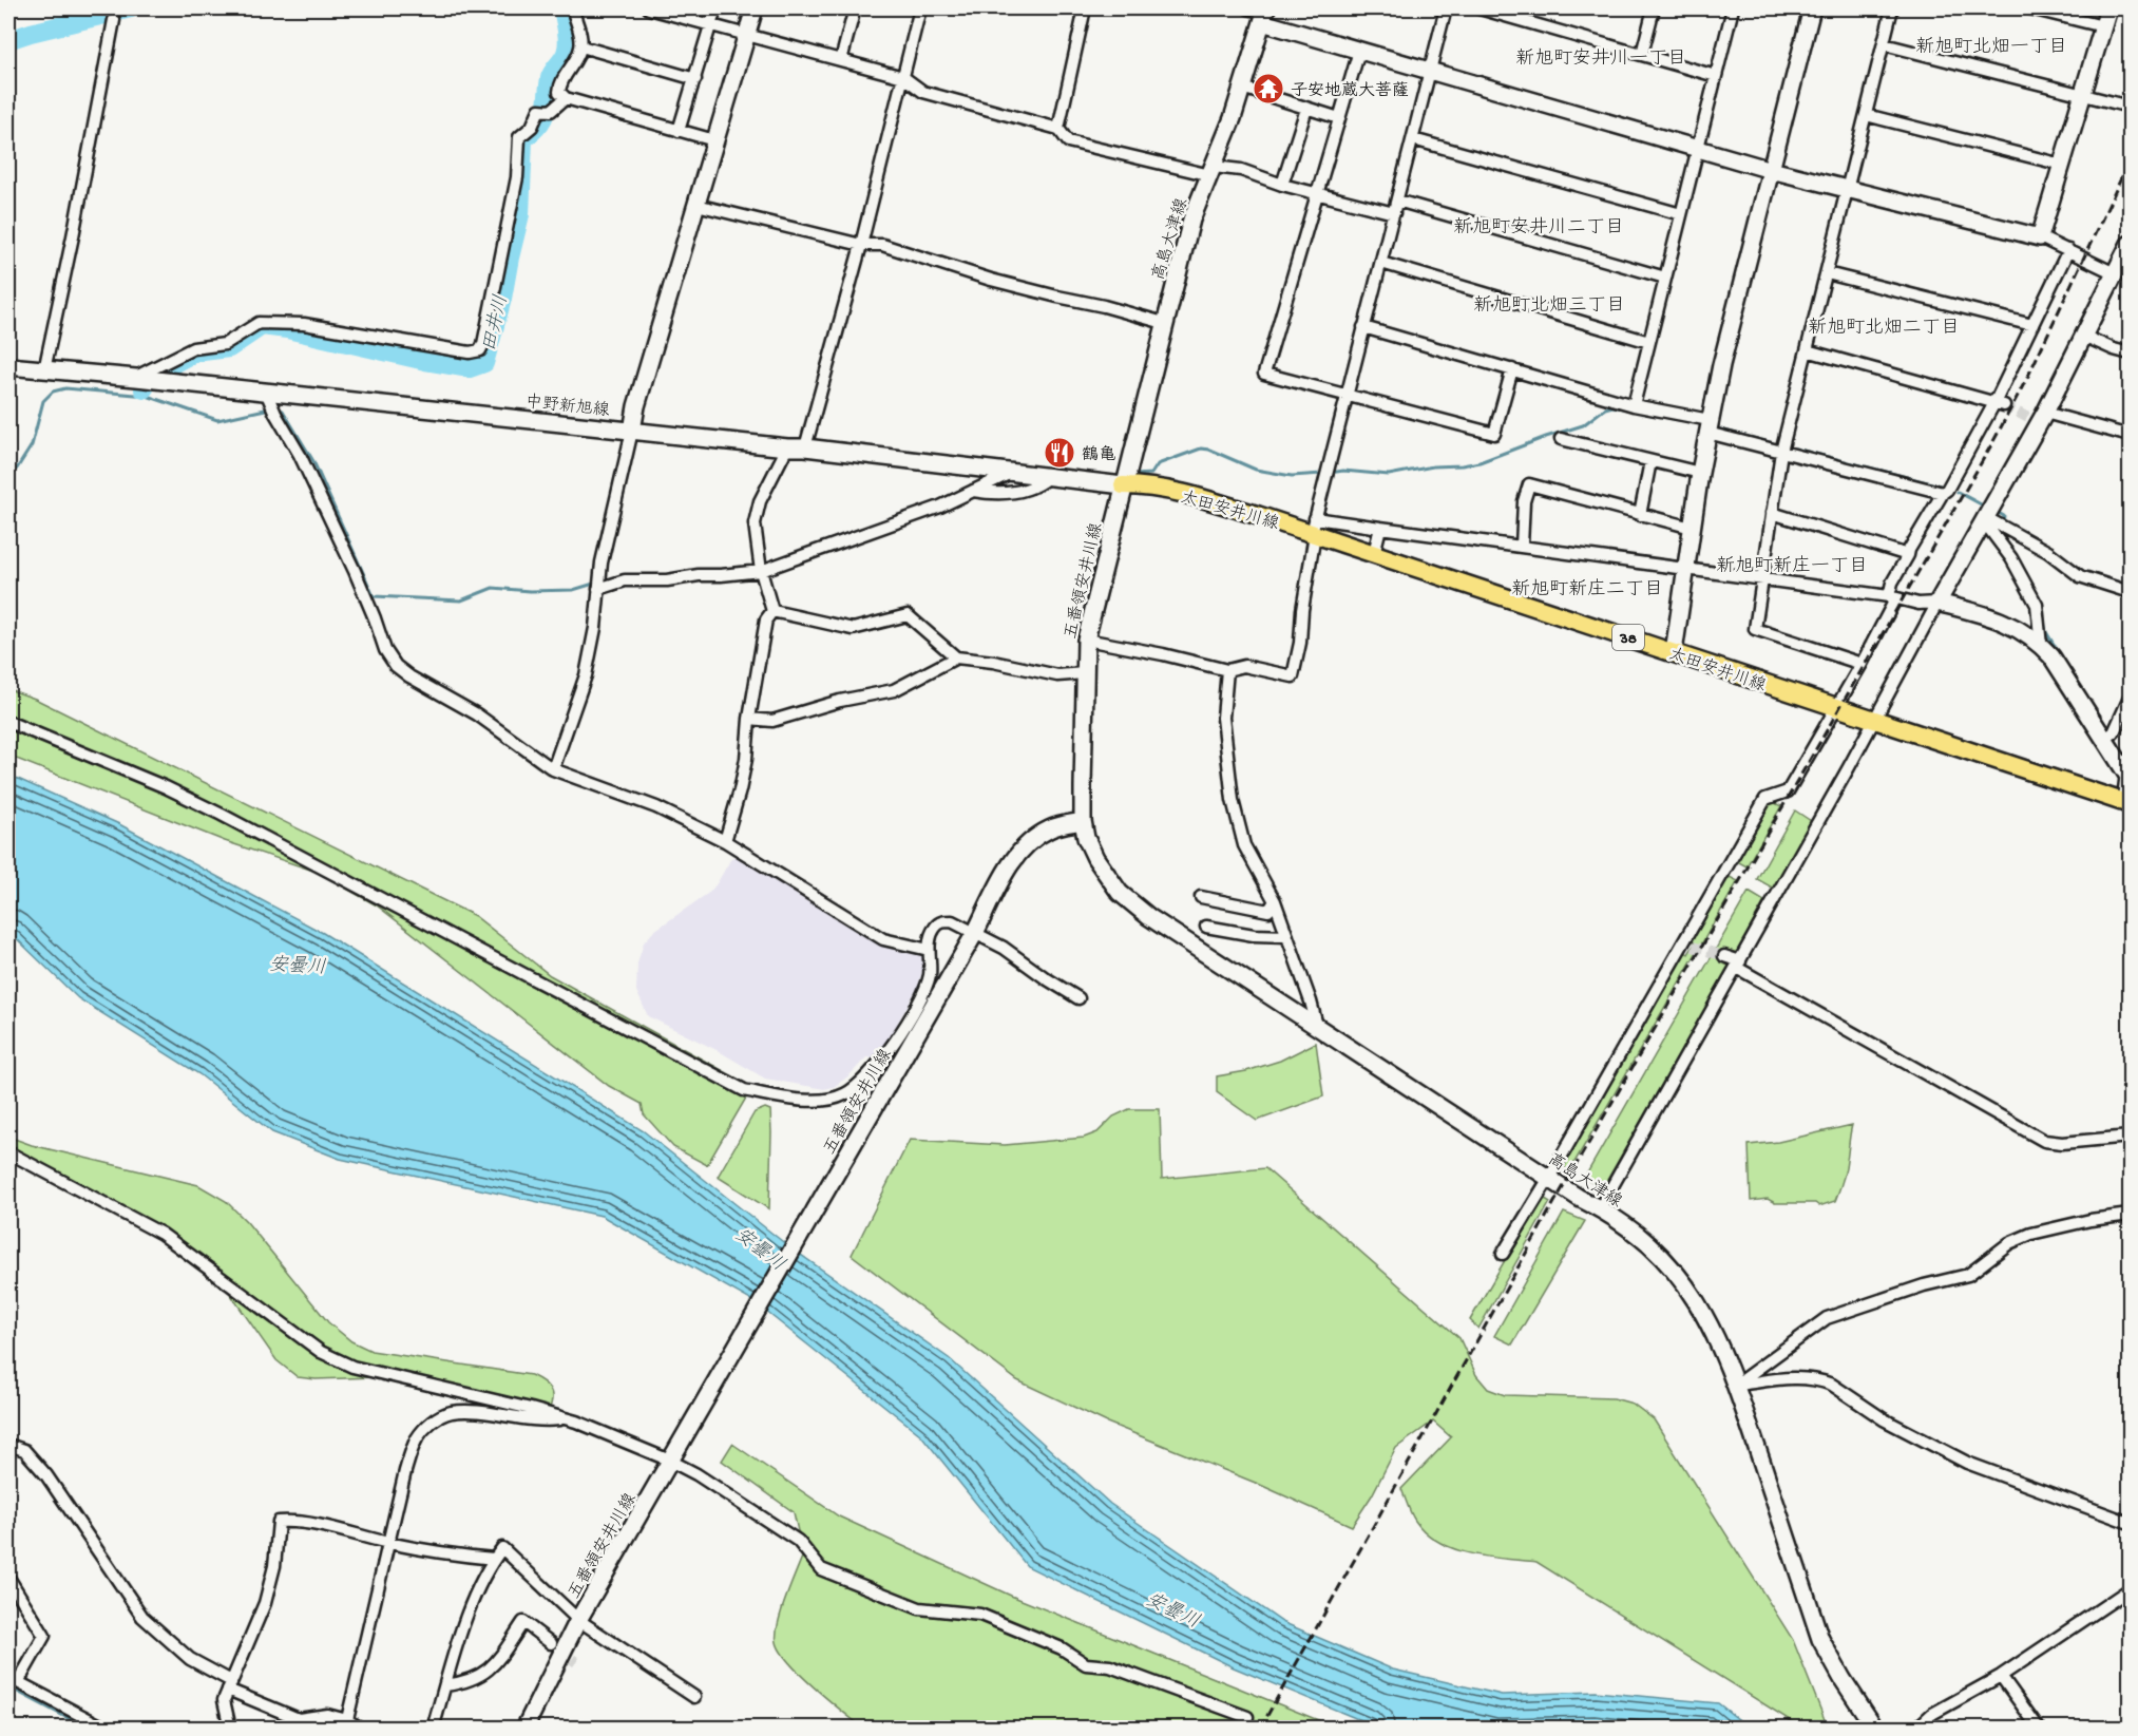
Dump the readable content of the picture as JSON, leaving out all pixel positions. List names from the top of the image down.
{
  "streets": {
    "main road": [
      "高島大津線",
      "中野新旭線",
      "太田安井川線",
      "五番領安井川線",
      "38"
    ]
  },
  "crossings": [
    ["高島大津線", "中野新旭線"],
    ["高島大津線", "太田安井川線"],
    ["高島大津線", "五番領安井川線"],
    ["中野新旭線", "太田安井川線"],
    ["中野新旭線", "五番領安井川線"],
    ["太田安井川線", "五番領安井川線"]
  ],
  "districts": [
    "新旭町北畑一丁目",
    "新旭町安井川一丁目",
    "新旭町安井川二丁目",
    "新旭町北畑三丁目",
    "新旭町北畑二丁目",
    "新旭町新庄一丁目",
    "新旭町新庄二丁目"
  ],
  "water": ["田井川", "安曇川"],
  "places": {
    "temple": ["子安地蔵大菩薩"],
    "restaurant": ["鶴亀"]
  }
}
